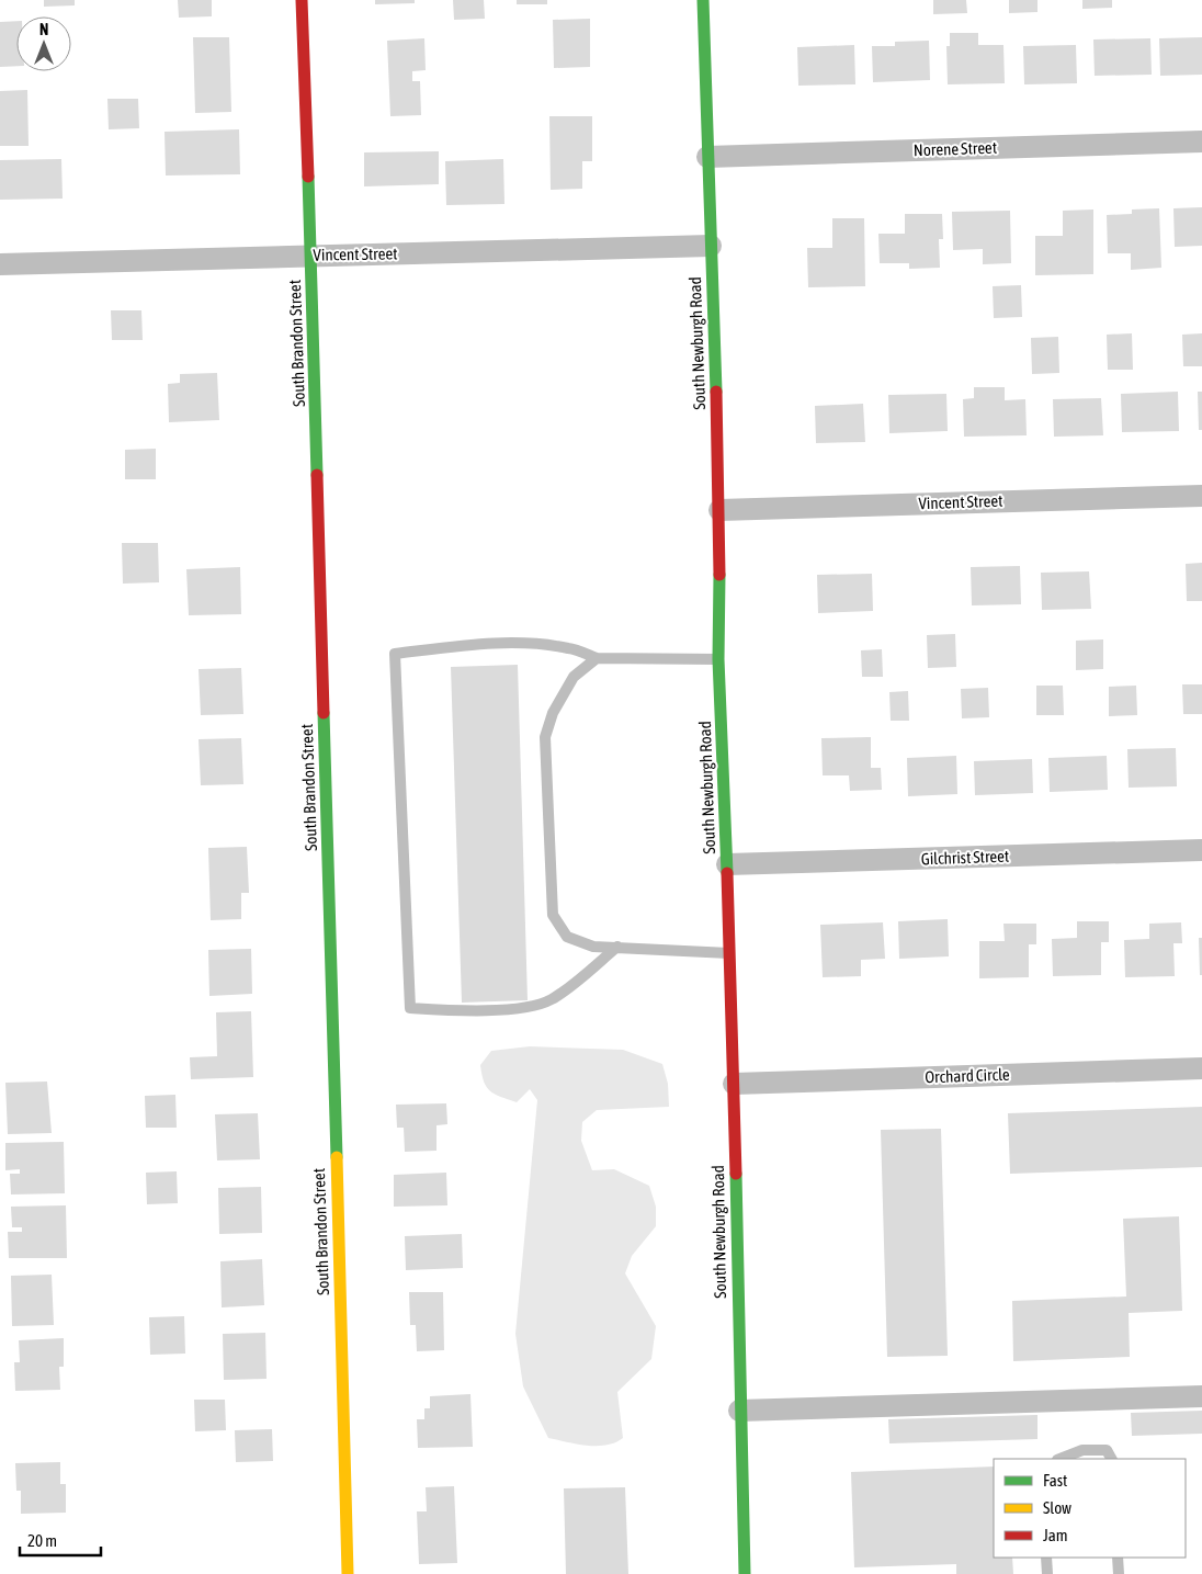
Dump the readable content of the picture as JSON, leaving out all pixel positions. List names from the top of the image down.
{
  "streets": {
    "main road": ["South Brandon Street", "South Newburgh Road"],
    "street": [
      "Norene Street",
      "Vincent Street",
      "Gilchrist Street",
      "Orchard Circle"
    ]
  },
  "crossings": [
    ["Norene Street", "South Newburgh Road"],
    ["Vincent Street", "South Brandon Street"],
    ["Vincent Street", "South Newburgh Road"],
    ["South Newburgh Road", "Gilchrist Street"],
    ["South Newburgh Road", "Orchard Circle"]
  ],
  "legend": ["Fast", "Slow", "Jam"],
  "scale_bar": "20 m",
  "north": "top"
}
